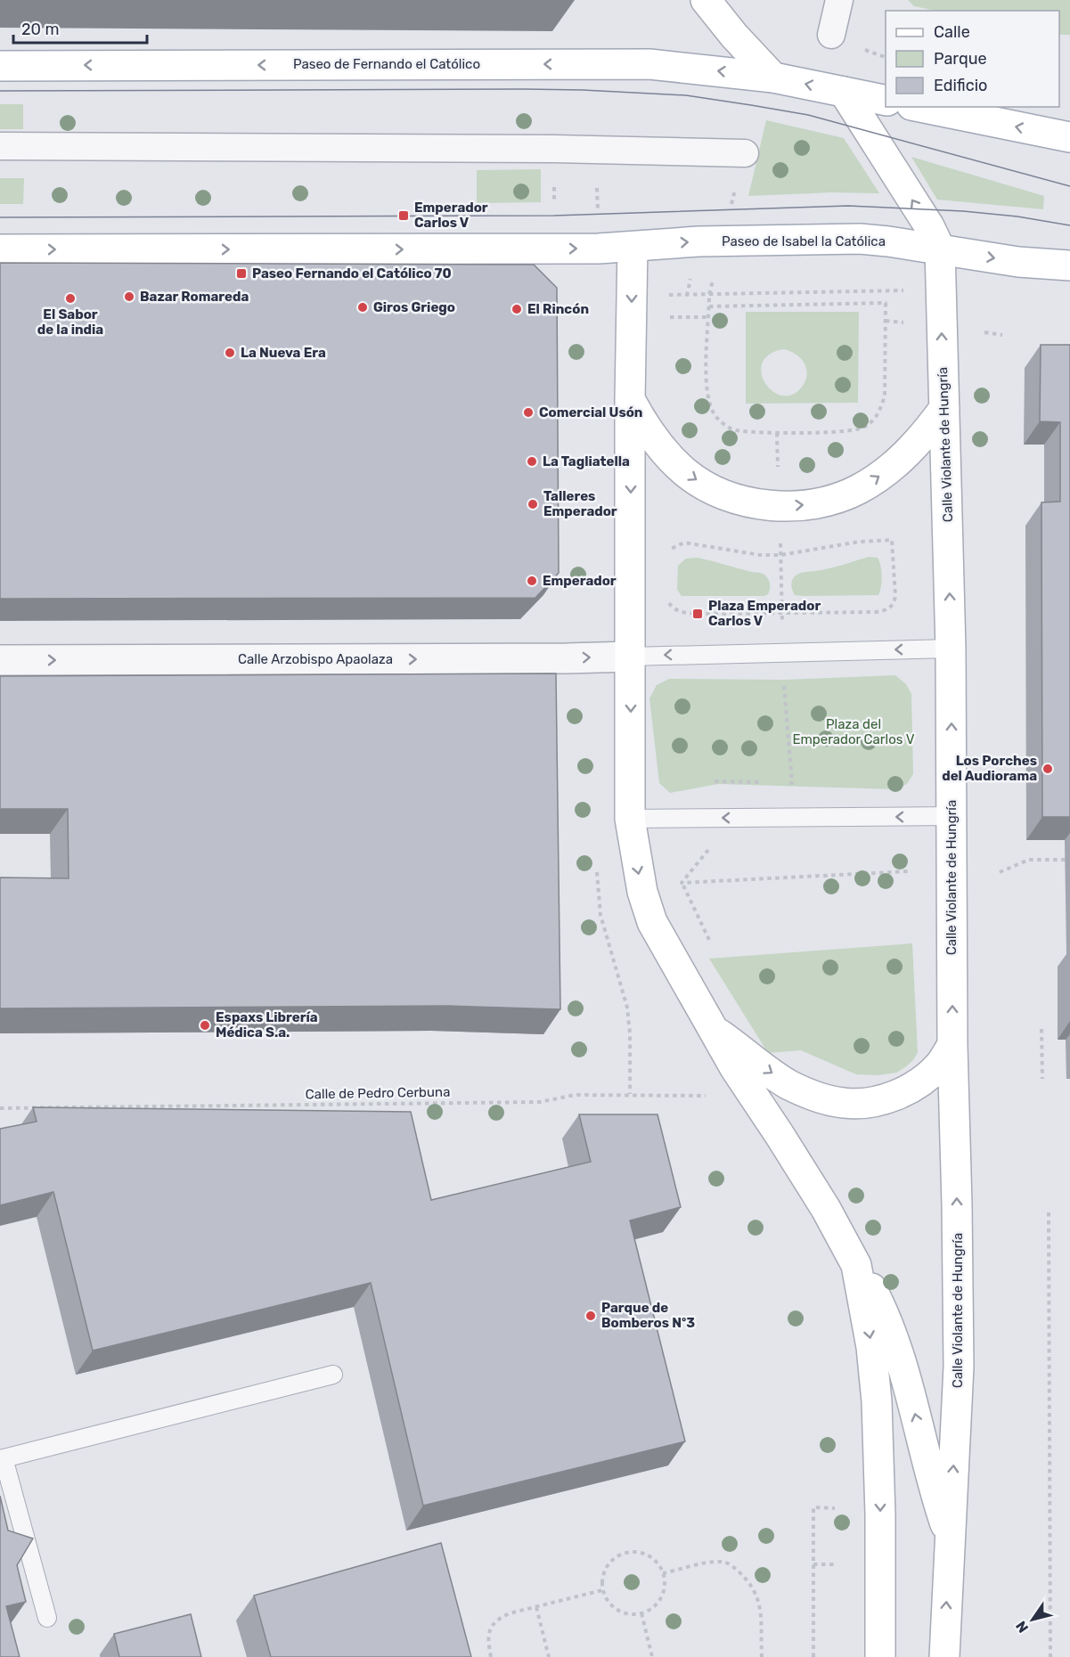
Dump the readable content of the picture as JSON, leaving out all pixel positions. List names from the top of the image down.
{
  "streets": {
    "main road": ["Paseo de Fernando el Católico", "Paseo de Isabel la Católica", "Calle Violante de Hungría"],
    "street": ["Calle Arzobispo Apaolaza"],
    "path": ["Calle de Pedro Cerbuna"]
  },
  "crossings": [
    ["Paseo de Isabel la Católica", "Calle Violante de Hungría"]
  ],
  "one_way": ["Calle Arzobispo Apaolaza"],
  "parks": ["Plaza del Emperador Carlos V"],
  "places": {
    "transit": ["Emperador Carlos V", "Paseo Fernando el Católico 70", "Plaza Emperador Carlos V"],
    "other": [
      "Bazar Romareda",
      "El Sabor de la india",
      "Giros Griego",
      "El Rincón",
      "La Nueva Era",
      "Comercial Usón",
      "La Tagliatella",
      "Talleres Emperador",
      "Emperador",
      "Los Porches del Audiorama",
      "Espaxs Librería Médica S.a.",
      "Parque de Bomberos Nº3"
    ]
  },
  "legend": ["Calle", "Parque", "Edificio"],
  "scale_bar": "20 m",
  "north": "bottom left"
}
